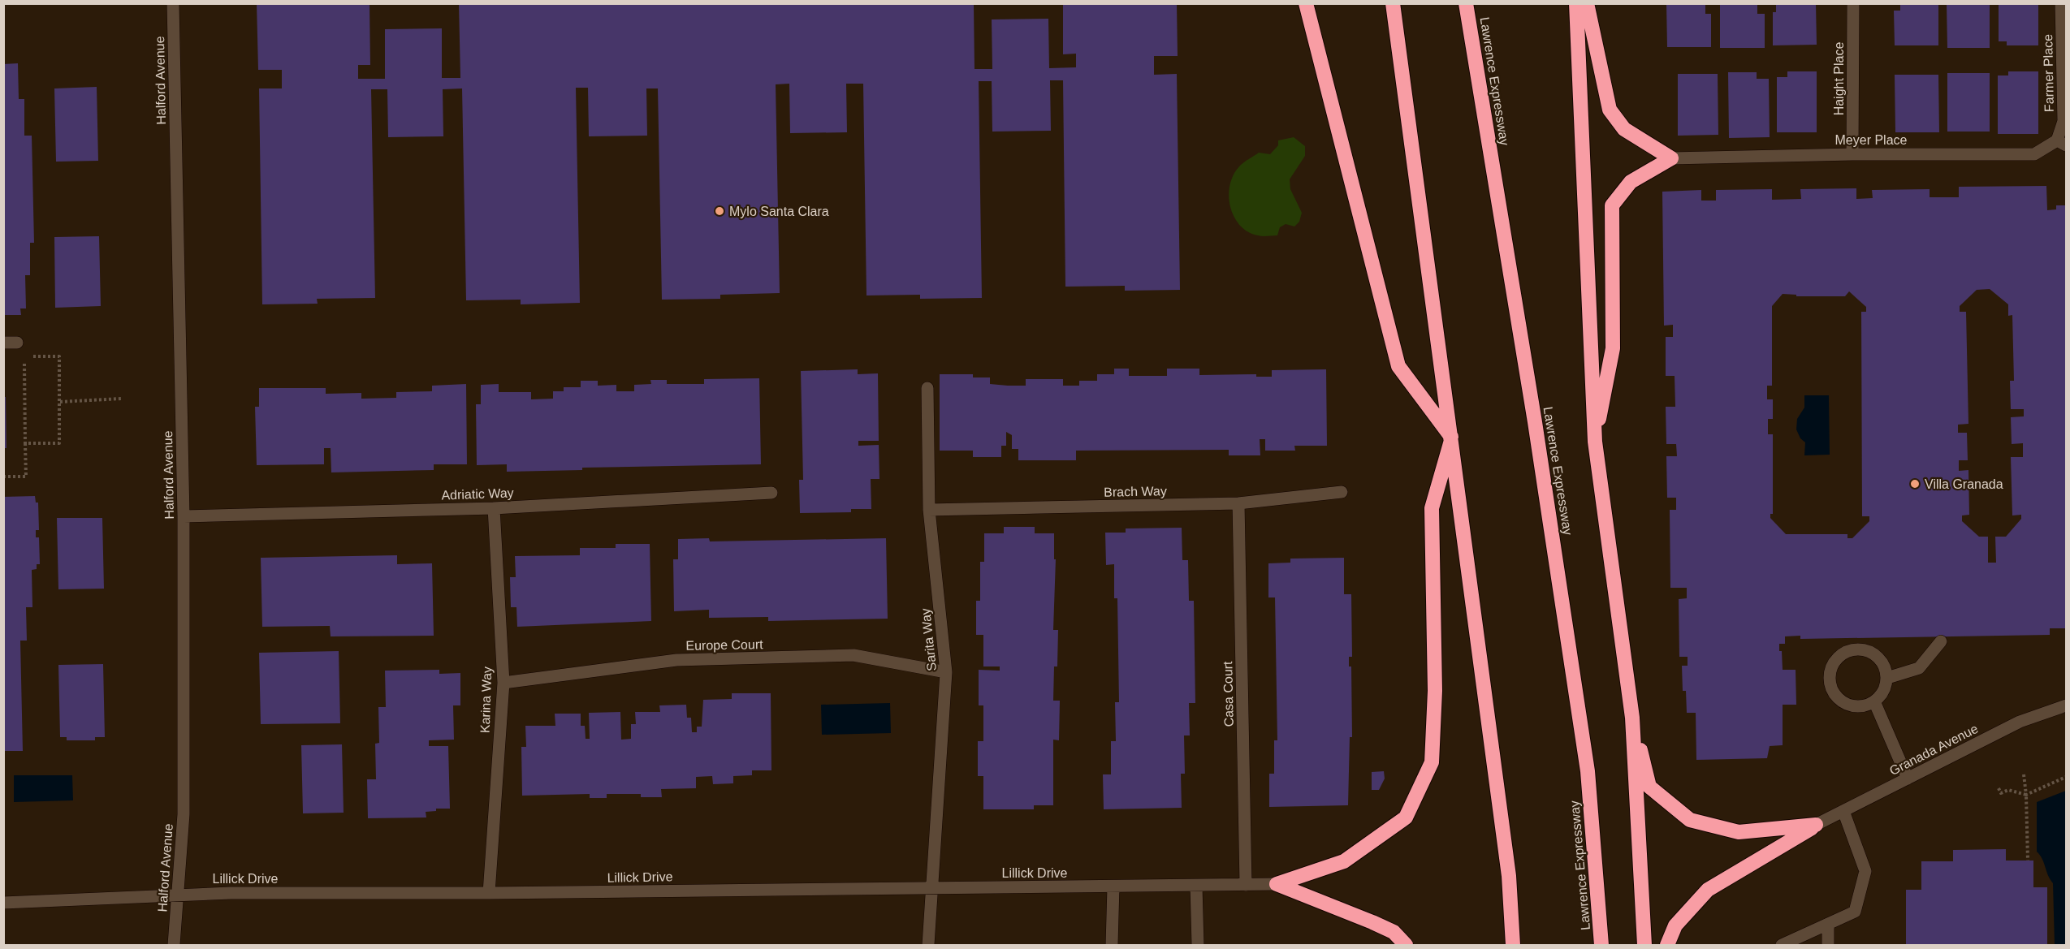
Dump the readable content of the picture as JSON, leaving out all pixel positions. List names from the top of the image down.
{
  "streets": {
    "highway": ["Lawrence Expressway"],
    "street": [
      "Farmer Place",
      "Haight Place",
      "Halford Avenue",
      "Meyer Place",
      "Brach Way",
      "Adriatic Way",
      "Sarita Way",
      "Europe Court",
      "Casa Court",
      "Karina Way",
      "Granada Avenue",
      "Lillick Drive"
    ]
  },
  "crossings": [
    ["Farmer Place", "Meyer Place"],
    ["Haight Place", "Meyer Place"],
    ["Halford Avenue", "Adriatic Way"],
    ["Halford Avenue", "Lillick Drive"],
    ["Brach Way", "Sarita Way"],
    ["Brach Way", "Casa Court"],
    ["Adriatic Way", "Karina Way"],
    ["Sarita Way", "Europe Court"],
    ["Sarita Way", "Lillick Drive"],
    ["Europe Court", "Karina Way"],
    ["Casa Court", "Lillick Drive"],
    ["Karina Way", "Lillick Drive"]
  ],
  "places": ["Mylo Santa Clara", "Villa Granada"]
}
